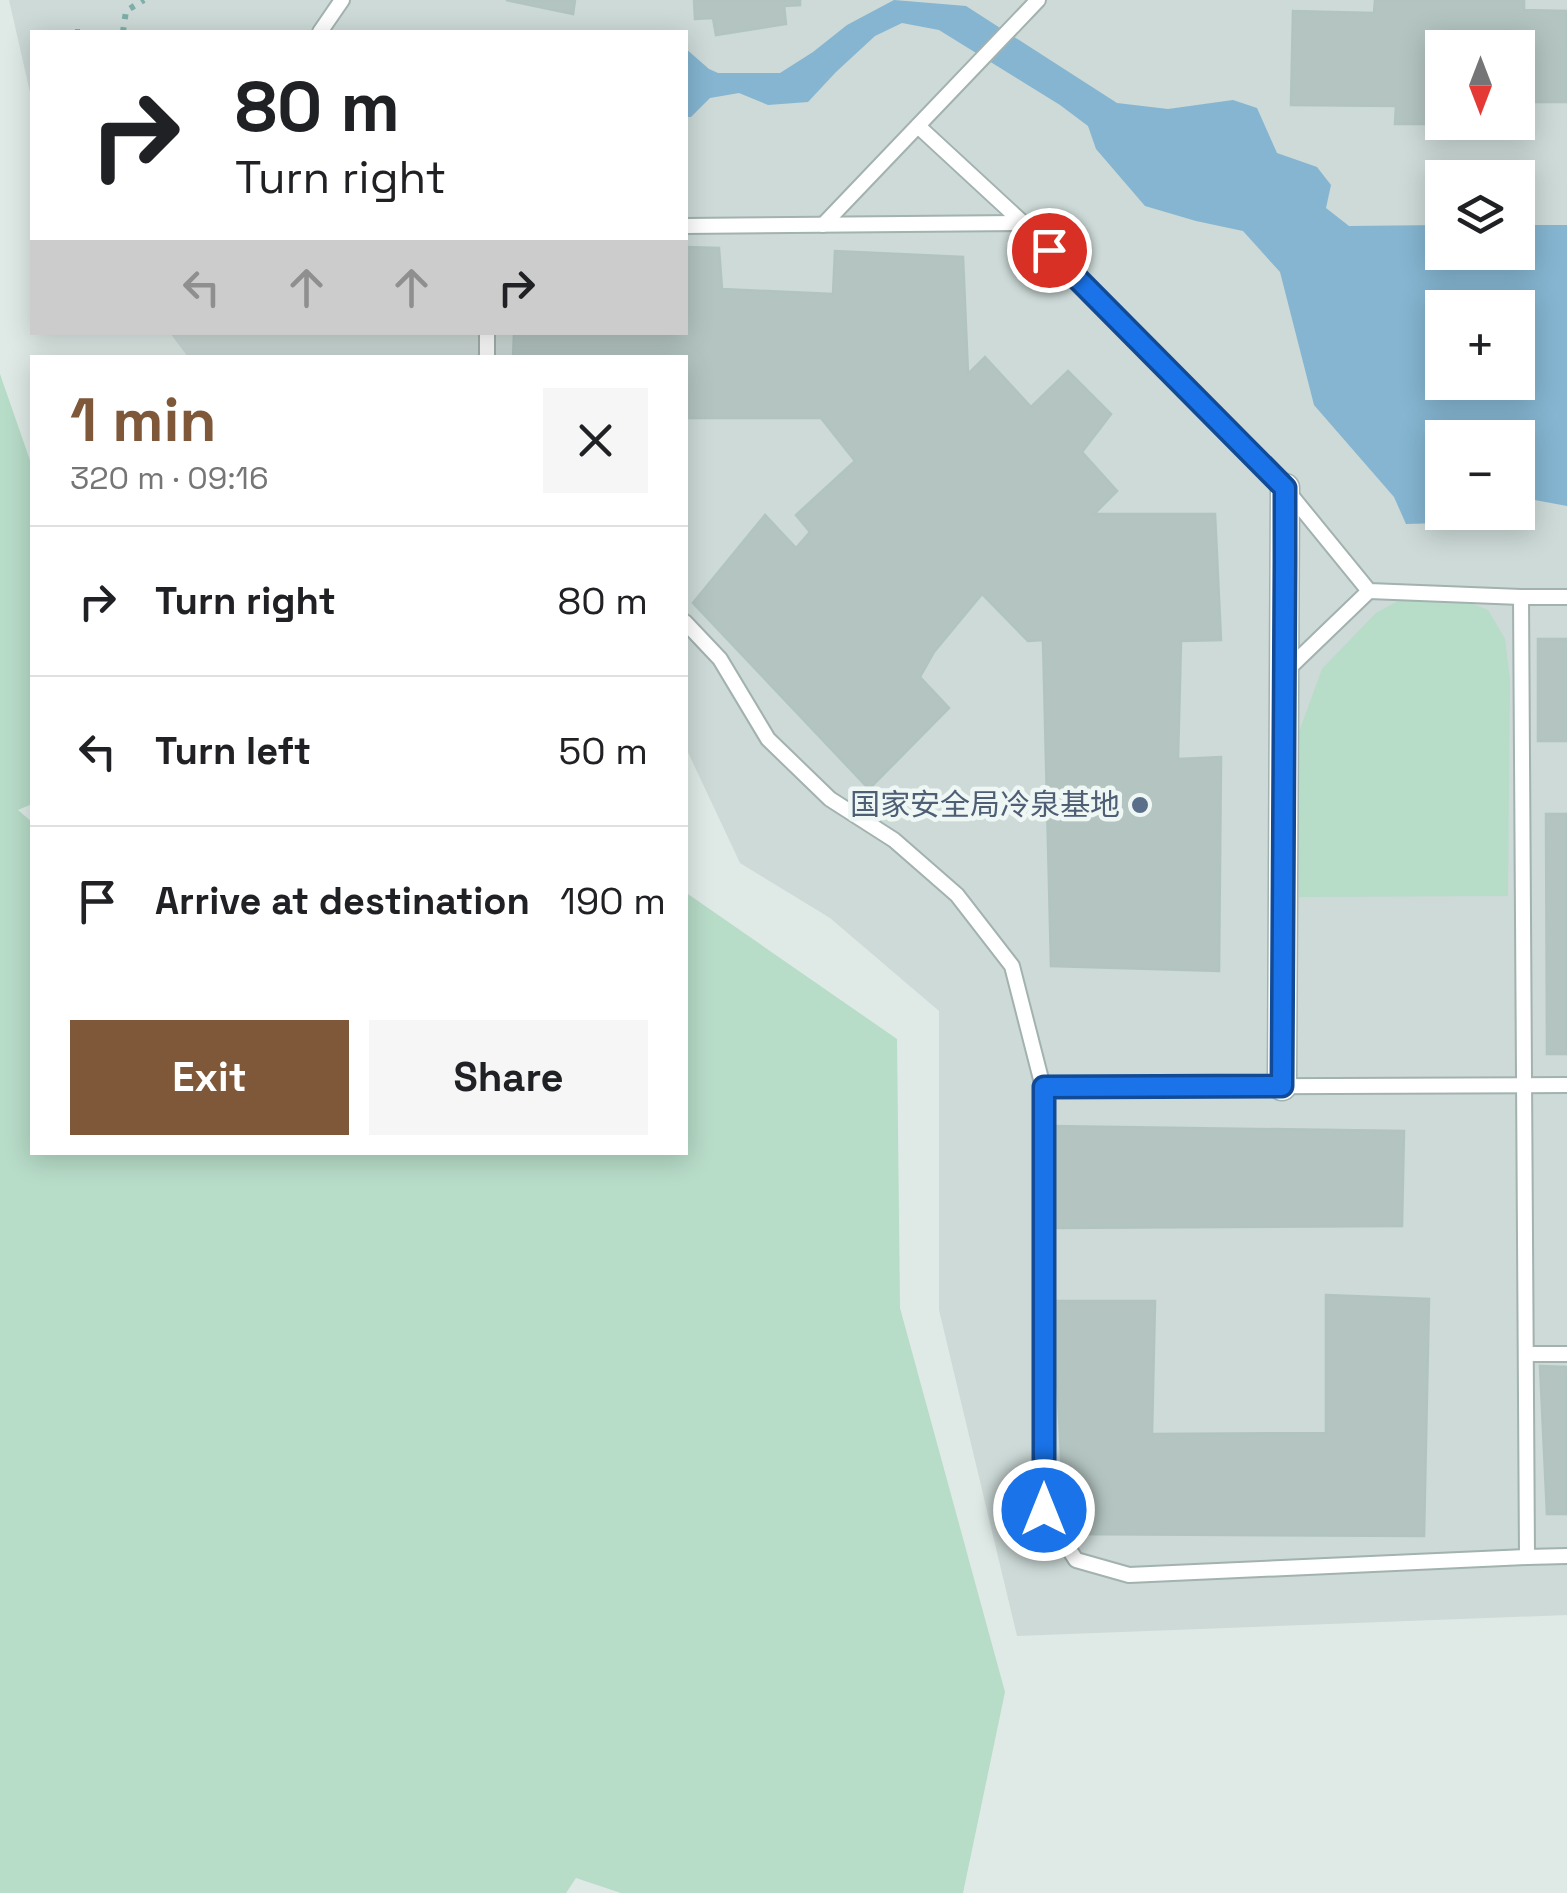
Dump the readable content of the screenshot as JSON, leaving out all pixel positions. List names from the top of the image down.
{
  "places": ["国家安全局冷泉基地"],
  "north": "bottom",
  "page": {
    "map_buttons": ["+", "−"],
    "turn": ["80 m", "Turn right"],
    "heading": ["1 min", "320 m · 09:16"],
    "list": [
      {
        "name": "Turn right",
        "value": "80 m"
      },
      {
        "name": "Turn left",
        "value": "50 m"
      },
      {
        "name": "Arrive at destination",
        "value": "190 m"
      }
    ],
    "buttons": ["Exit", "Share"]
  }
}
